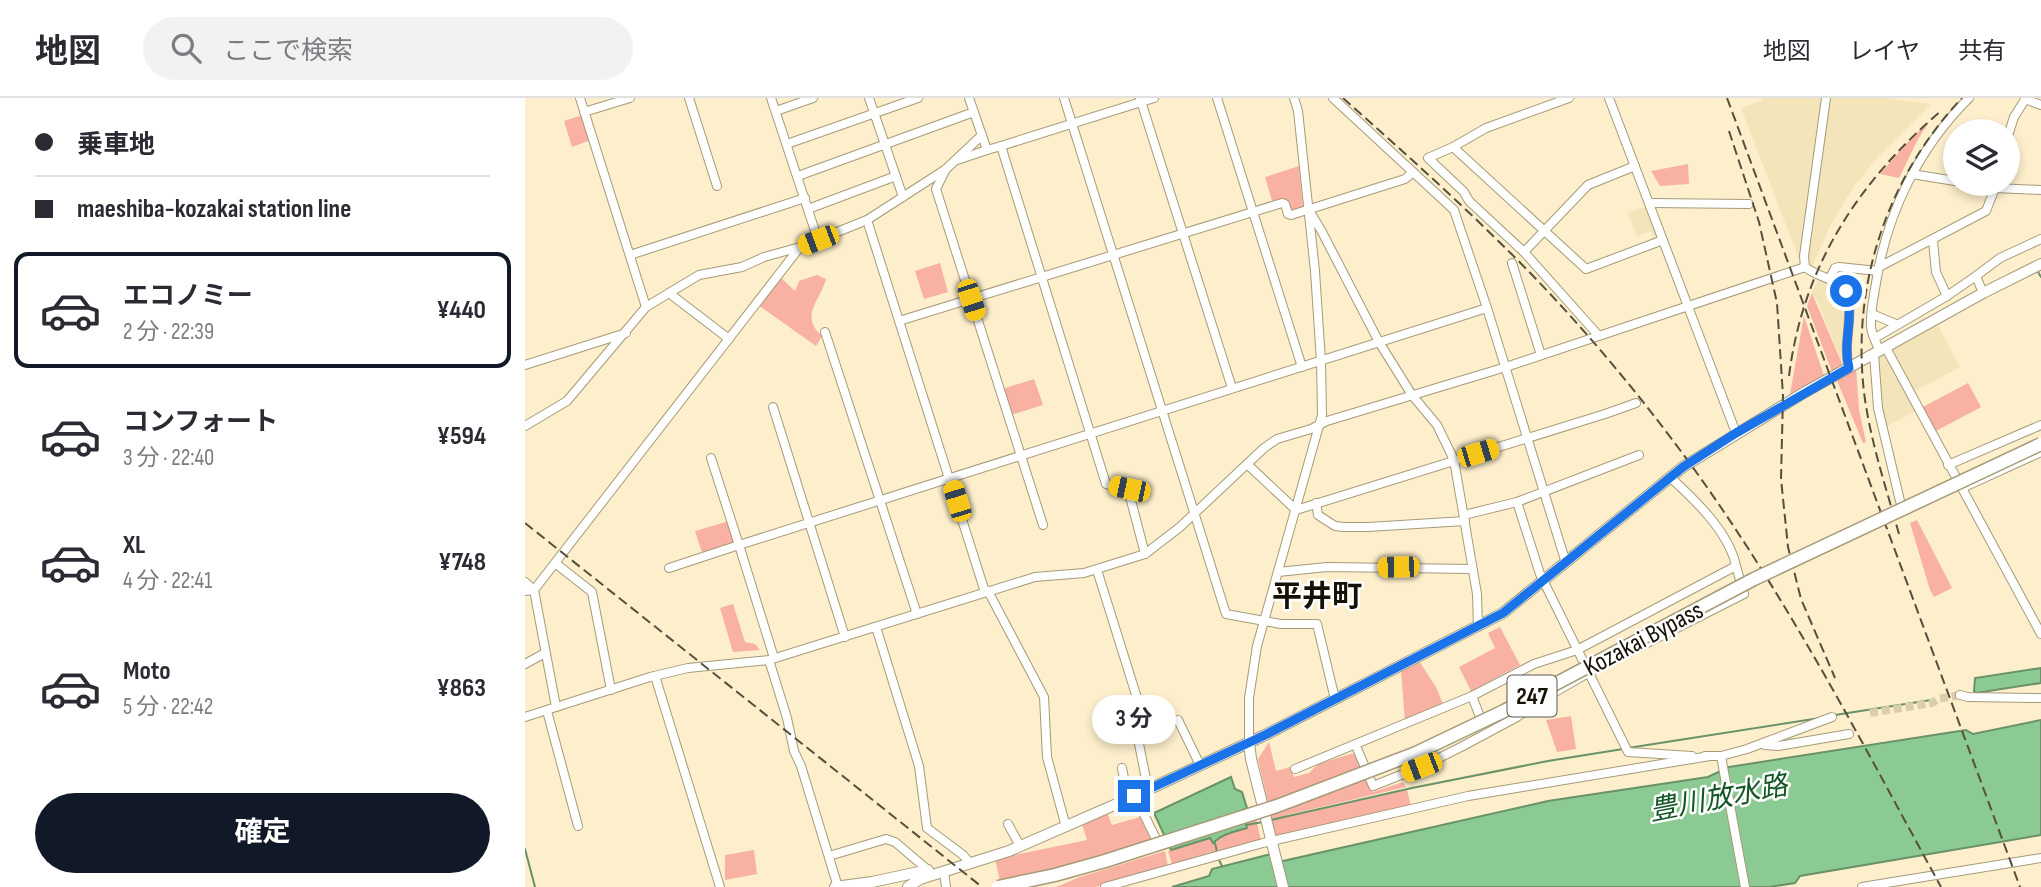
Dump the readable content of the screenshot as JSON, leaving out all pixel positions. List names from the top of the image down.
{
  "streets": {
    "highway": ["Kozakai Bypass", "247"]
  },
  "districts": ["平井町"],
  "water": ["豊川放水路"],
  "page": {
    "header": "地図",
    "search": "ここで検索",
    "nav": ["地図", "レイヤ", "共有"],
    "banner": ["乗車地", "maeshiba-kozakai station line"],
    "list": [
      {
        "name": "エコノミー",
        "note": "2 分 · 22:39",
        "value": "¥440"
      },
      {
        "name": "コンフォート",
        "note": "3 分 · 22:40",
        "value": "¥594"
      },
      {
        "name": "XL",
        "note": "4 分 · 22:41",
        "value": "¥748"
      },
      {
        "name": "Moto",
        "note": "5 分 · 22:42",
        "value": "¥863"
      }
    ],
    "bubble": "3 分",
    "buttons": "確定"
  }
}
